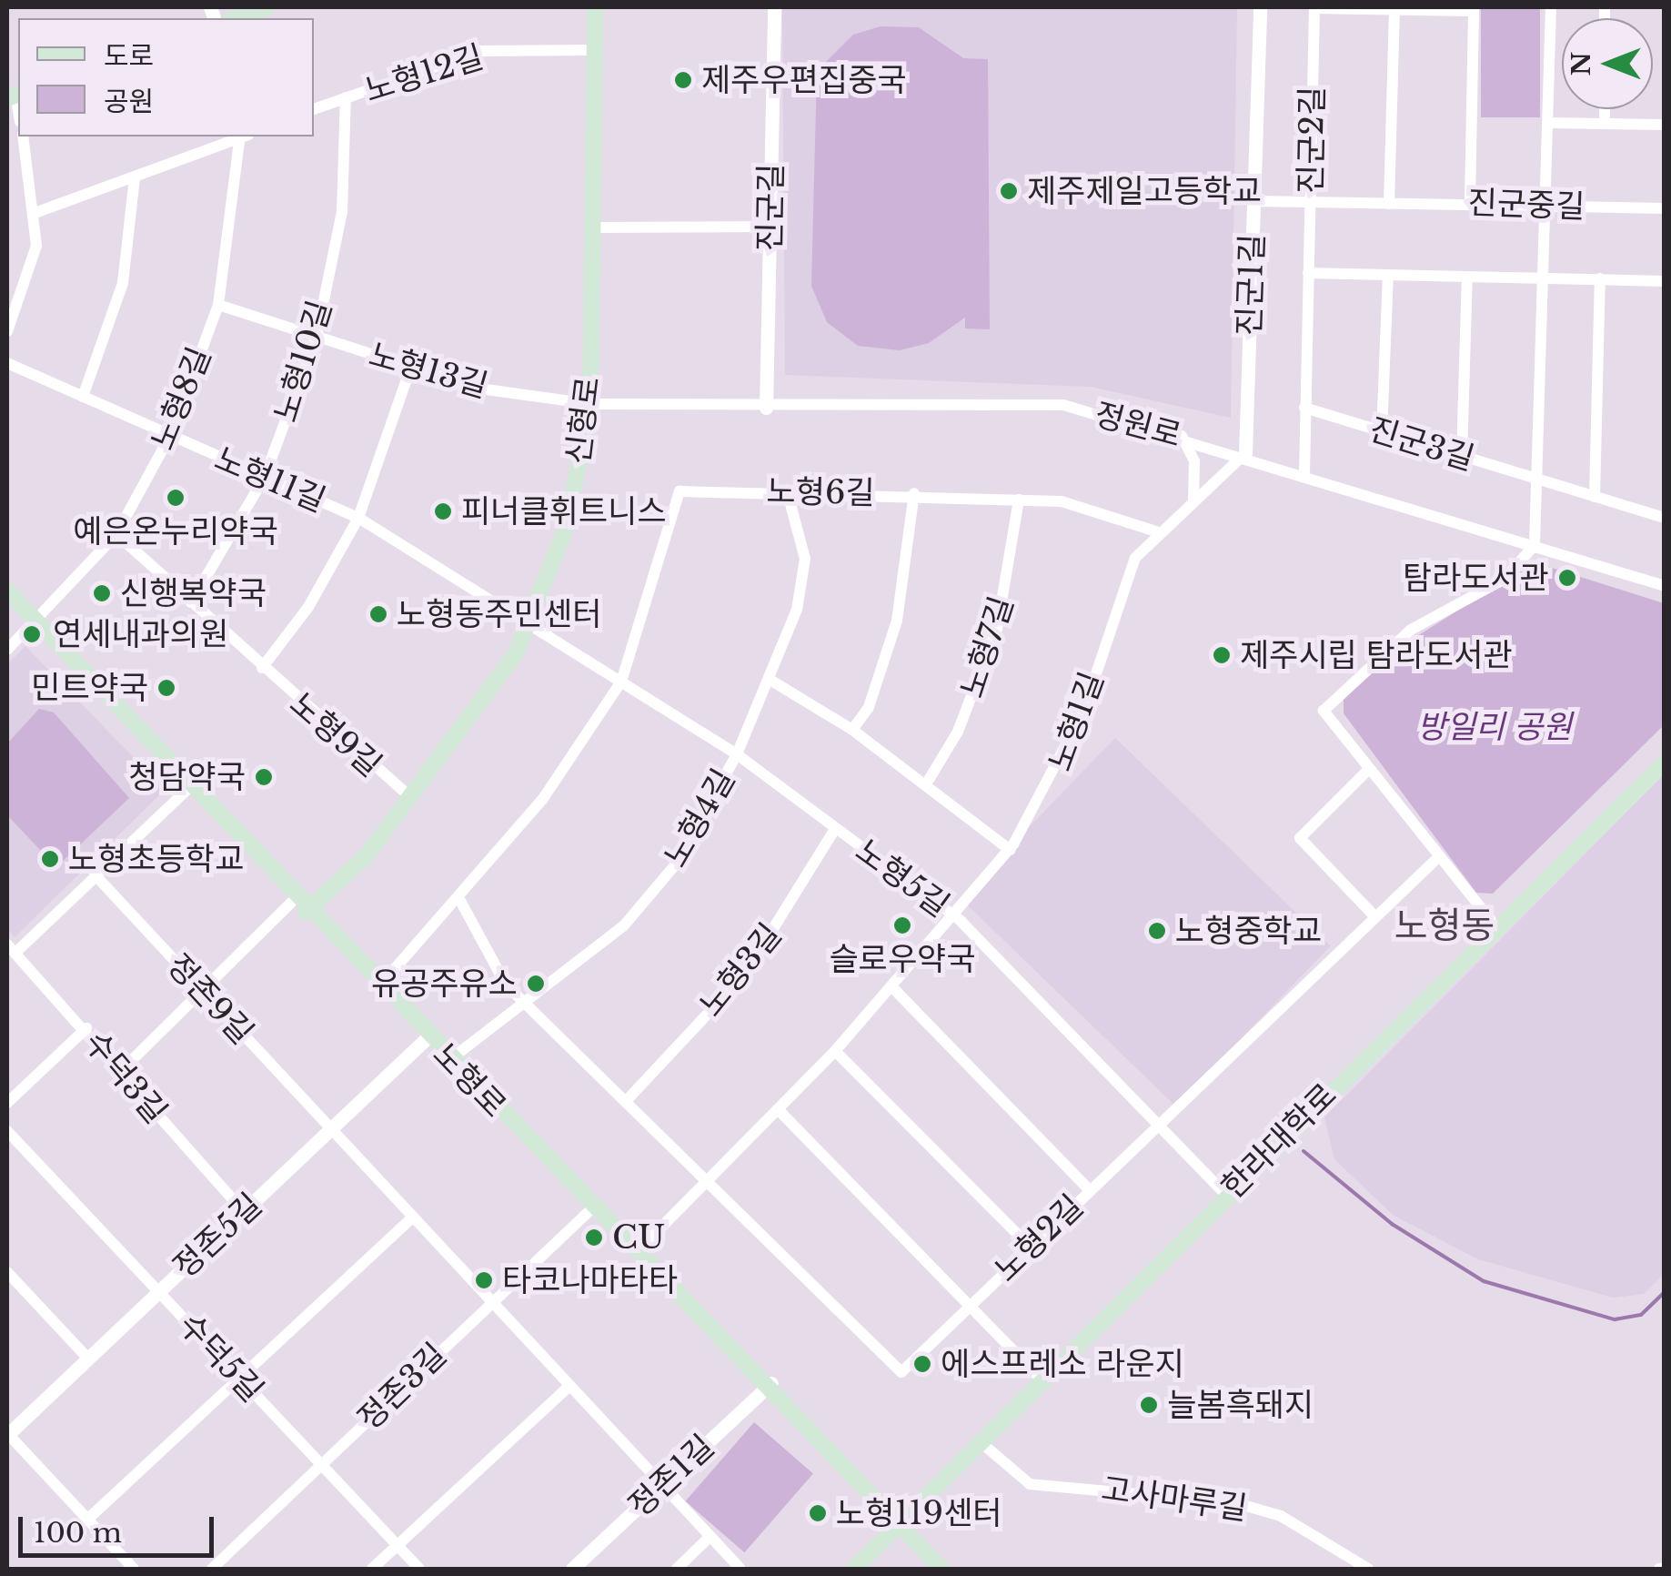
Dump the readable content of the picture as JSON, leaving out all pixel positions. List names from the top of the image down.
{
  "streets": {
    "main road": ["신형로", "노형로", "한라대학로"],
    "street": [
      "노형12길",
      "진군2길",
      "진군중길",
      "진군길",
      "진군1길",
      "노형10길",
      "노형13길",
      "노형8길",
      "정원로",
      "진군3길",
      "노형11길",
      "노형6길",
      "노형7길",
      "노형1길",
      "노형9길",
      "노형4길",
      "노형5길",
      "노형3길",
      "정존9길",
      "수덕3길",
      "정존5길",
      "노형2길",
      "수덕5길",
      "정존3길",
      "정존1길",
      "고사마루길"
    ]
  },
  "crossings": [
    ["노형12길", "노형10길"],
    ["노형12길", "신형로"],
    ["진군2길", "진군중길"],
    ["진군2길", "정원로"],
    ["진군2길", "진군3길"],
    ["진군중길", "진군1길"],
    ["진군길", "정원로"],
    ["진군1길", "정원로"],
    ["진군1길", "노형1길"],
    ["노형10길", "노형13길"],
    ["노형10길", "노형11길"],
    ["노형10길", "노형9길"],
    ["노형13길", "노형8길"],
    ["노형13길", "신형로"],
    ["노형13길", "정원로"],
    ["노형13길", "노형11길"],
    ["노형8길", "노형11길"],
    ["노형8길", "노형9길"],
    ["노형8길", "노형로"],
    ["신형로", "정원로"],
    ["신형로", "노형11길"],
    ["신형로", "노형9길"],
    ["신형로", "노형5길"],
    ["신형로", "노형로"],
    ["정원로", "노형1길"],
    ["노형11길", "노형9길"],
    ["노형11길", "노형5길"],
    ["노형6길", "노형7길"],
    ["노형6길", "노형1길"],
    ["노형6길", "노형4길"],
    ["노형6길", "노형5길"],
    ["노형1길", "노형5길"],
    ["노형1길", "노형로"],
    ["노형1길", "노형2길"],
    ["노형4길", "노형5길"],
    ["노형4길", "노형로"],
    ["노형5길", "노형3길"],
    ["노형5길", "한라대학로"],
    ["노형5길", "노형2길"],
    ["정존9길", "정존5길"],
    ["정존9길", "정존3길"],
    ["정존9길", "정존1길"],
    ["수덕3길", "정존5길"],
    ["노형로", "한라대학로"],
    ["노형로", "정존5길"],
    ["노형로", "정존3길"],
    ["노형로", "정존1길"],
    ["한라대학로", "고사마루길"],
    ["정존5길", "수덕5길"],
    ["수덕5길", "정존3길"]
  ],
  "districts": ["노형동"],
  "parks": ["방일리 공원"],
  "places": [
    "제주우편집중국",
    "제주제일고등학교",
    "예은온누리약국",
    "피너클휘트니스",
    "탐라도서관",
    "신행복약국",
    "노형동주민센터",
    "연세내과의원",
    "제주시립 탐라도서관",
    "민트약국",
    "청담약국",
    "노형초등학교",
    "슬로우약국",
    "노형중학교",
    "유공주유소",
    "CU",
    "타코나마타타",
    "에스프레소 라운지",
    "늘봄흑돼지",
    "노형119센터"
  ],
  "legend": ["도로", "공원"],
  "scale_bar": "100 m",
  "north": "left"
}
